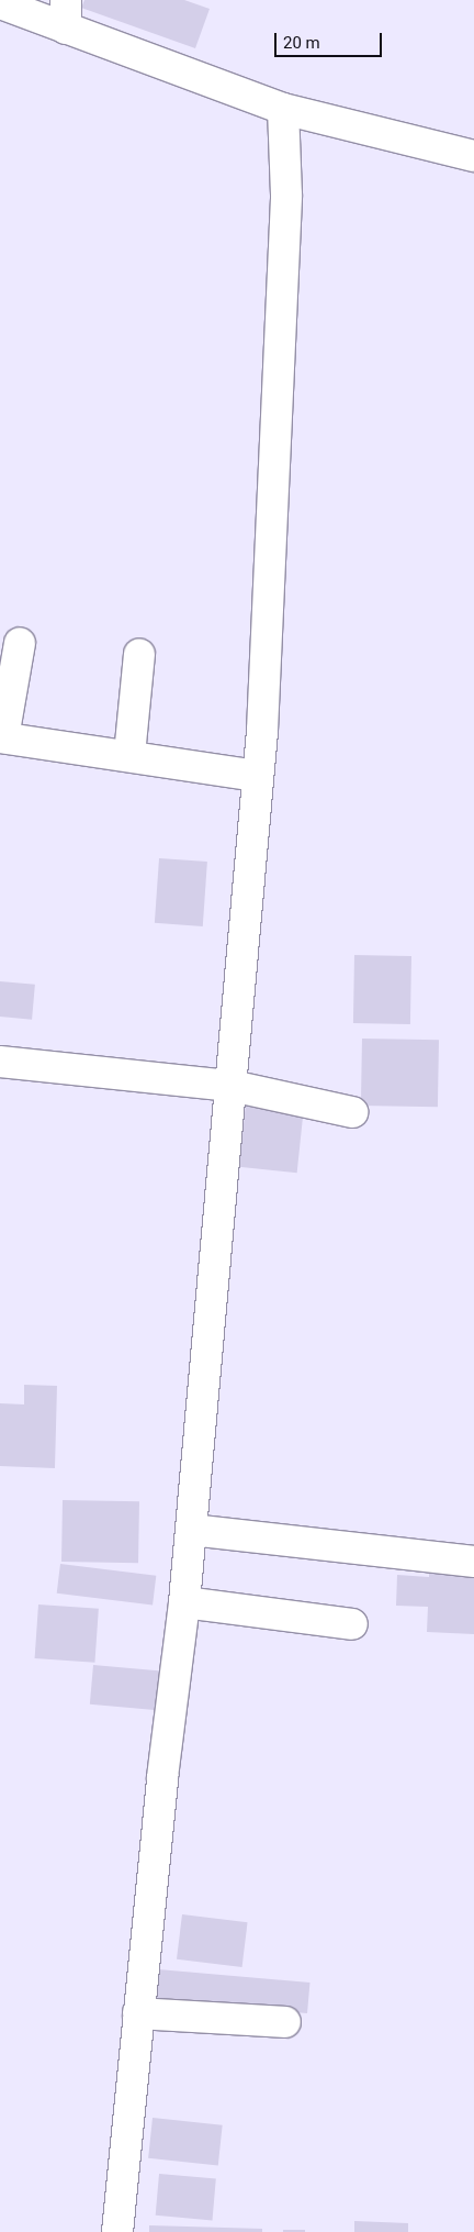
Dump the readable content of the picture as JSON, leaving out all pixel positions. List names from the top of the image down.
{
  "scale_bar": "20 m"
}
